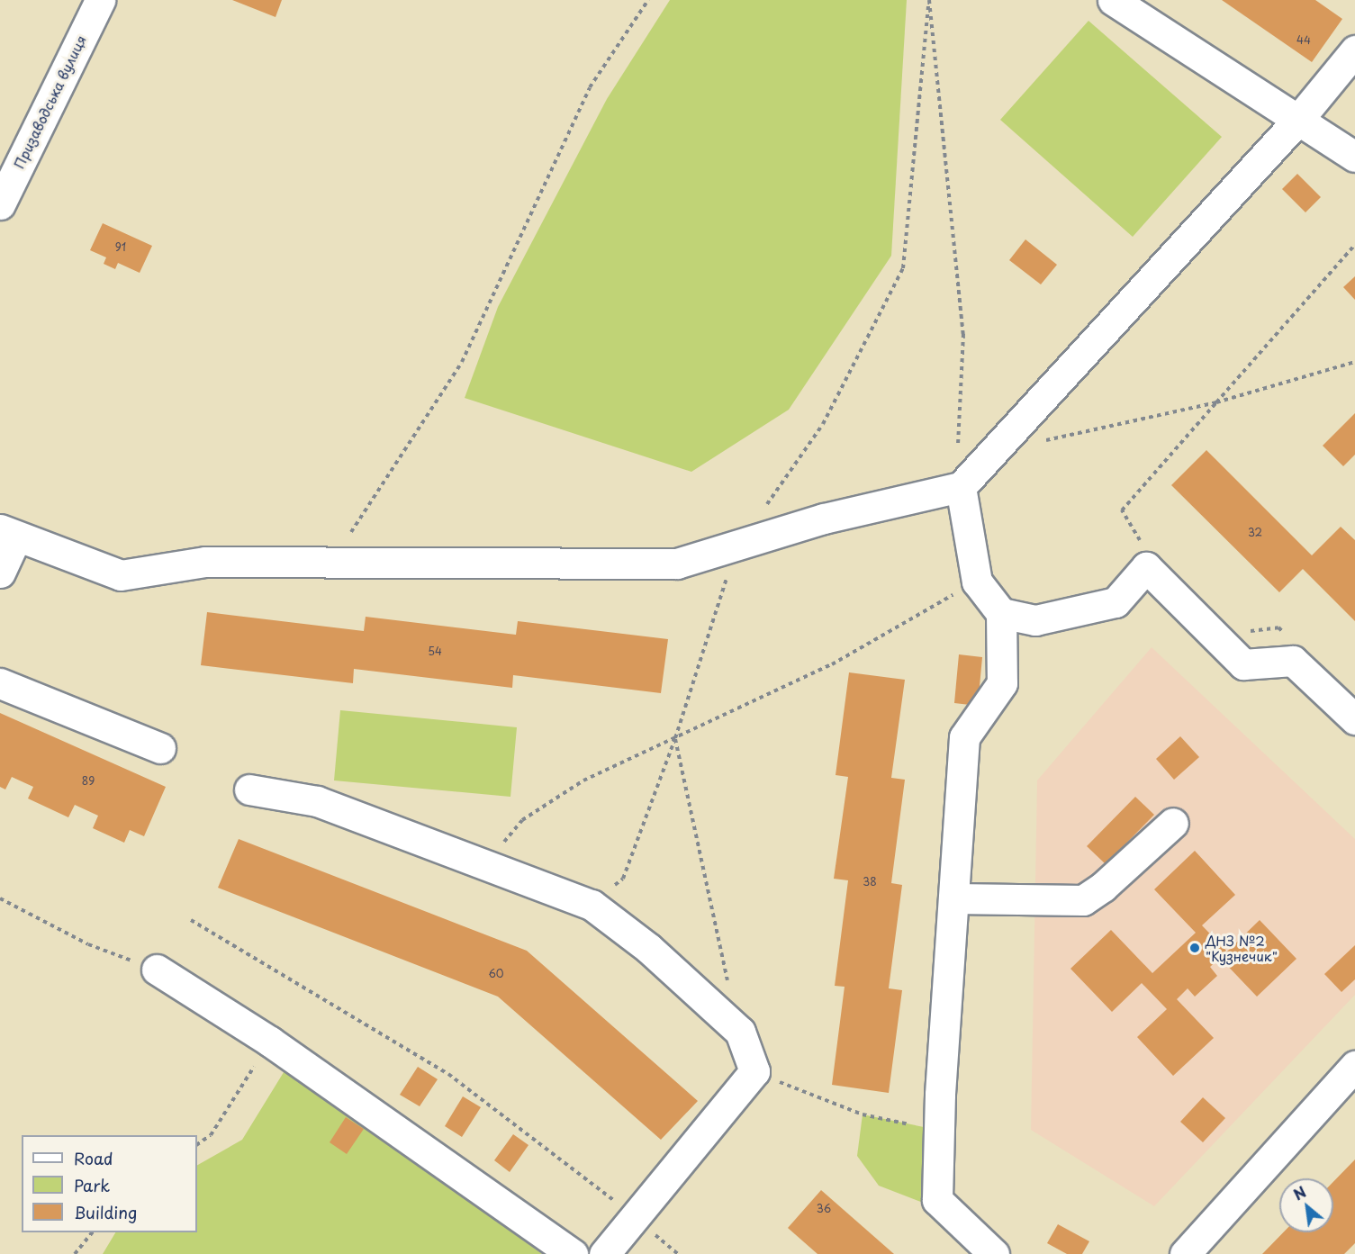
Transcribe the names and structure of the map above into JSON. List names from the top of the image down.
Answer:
{
  "streets": {
    "street": ["Призаводська вулиця"]
  },
  "places": ["ДНЗ №2 \"Кузнечик\""],
  "house_numbers": [
    "44",
    "91",
    "32",
    "54",
    "89",
    "38",
    "60",
    "36"
  ],
  "legend": ["Road", "Park", "Building"],
  "north": "top left"
}
